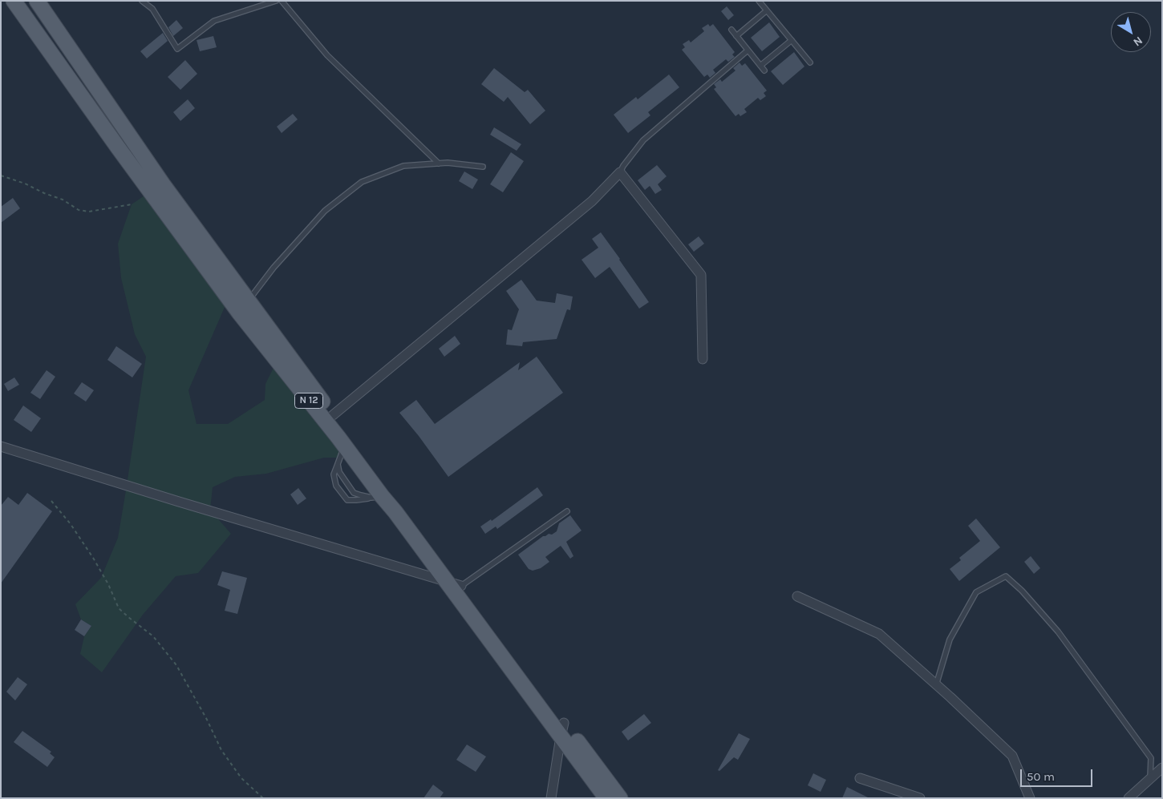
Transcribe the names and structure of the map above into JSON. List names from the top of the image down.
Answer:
{
  "streets": {
    "main road": ["N 12"]
  },
  "scale_bar": "50 m",
  "north": "bottom right"
}
